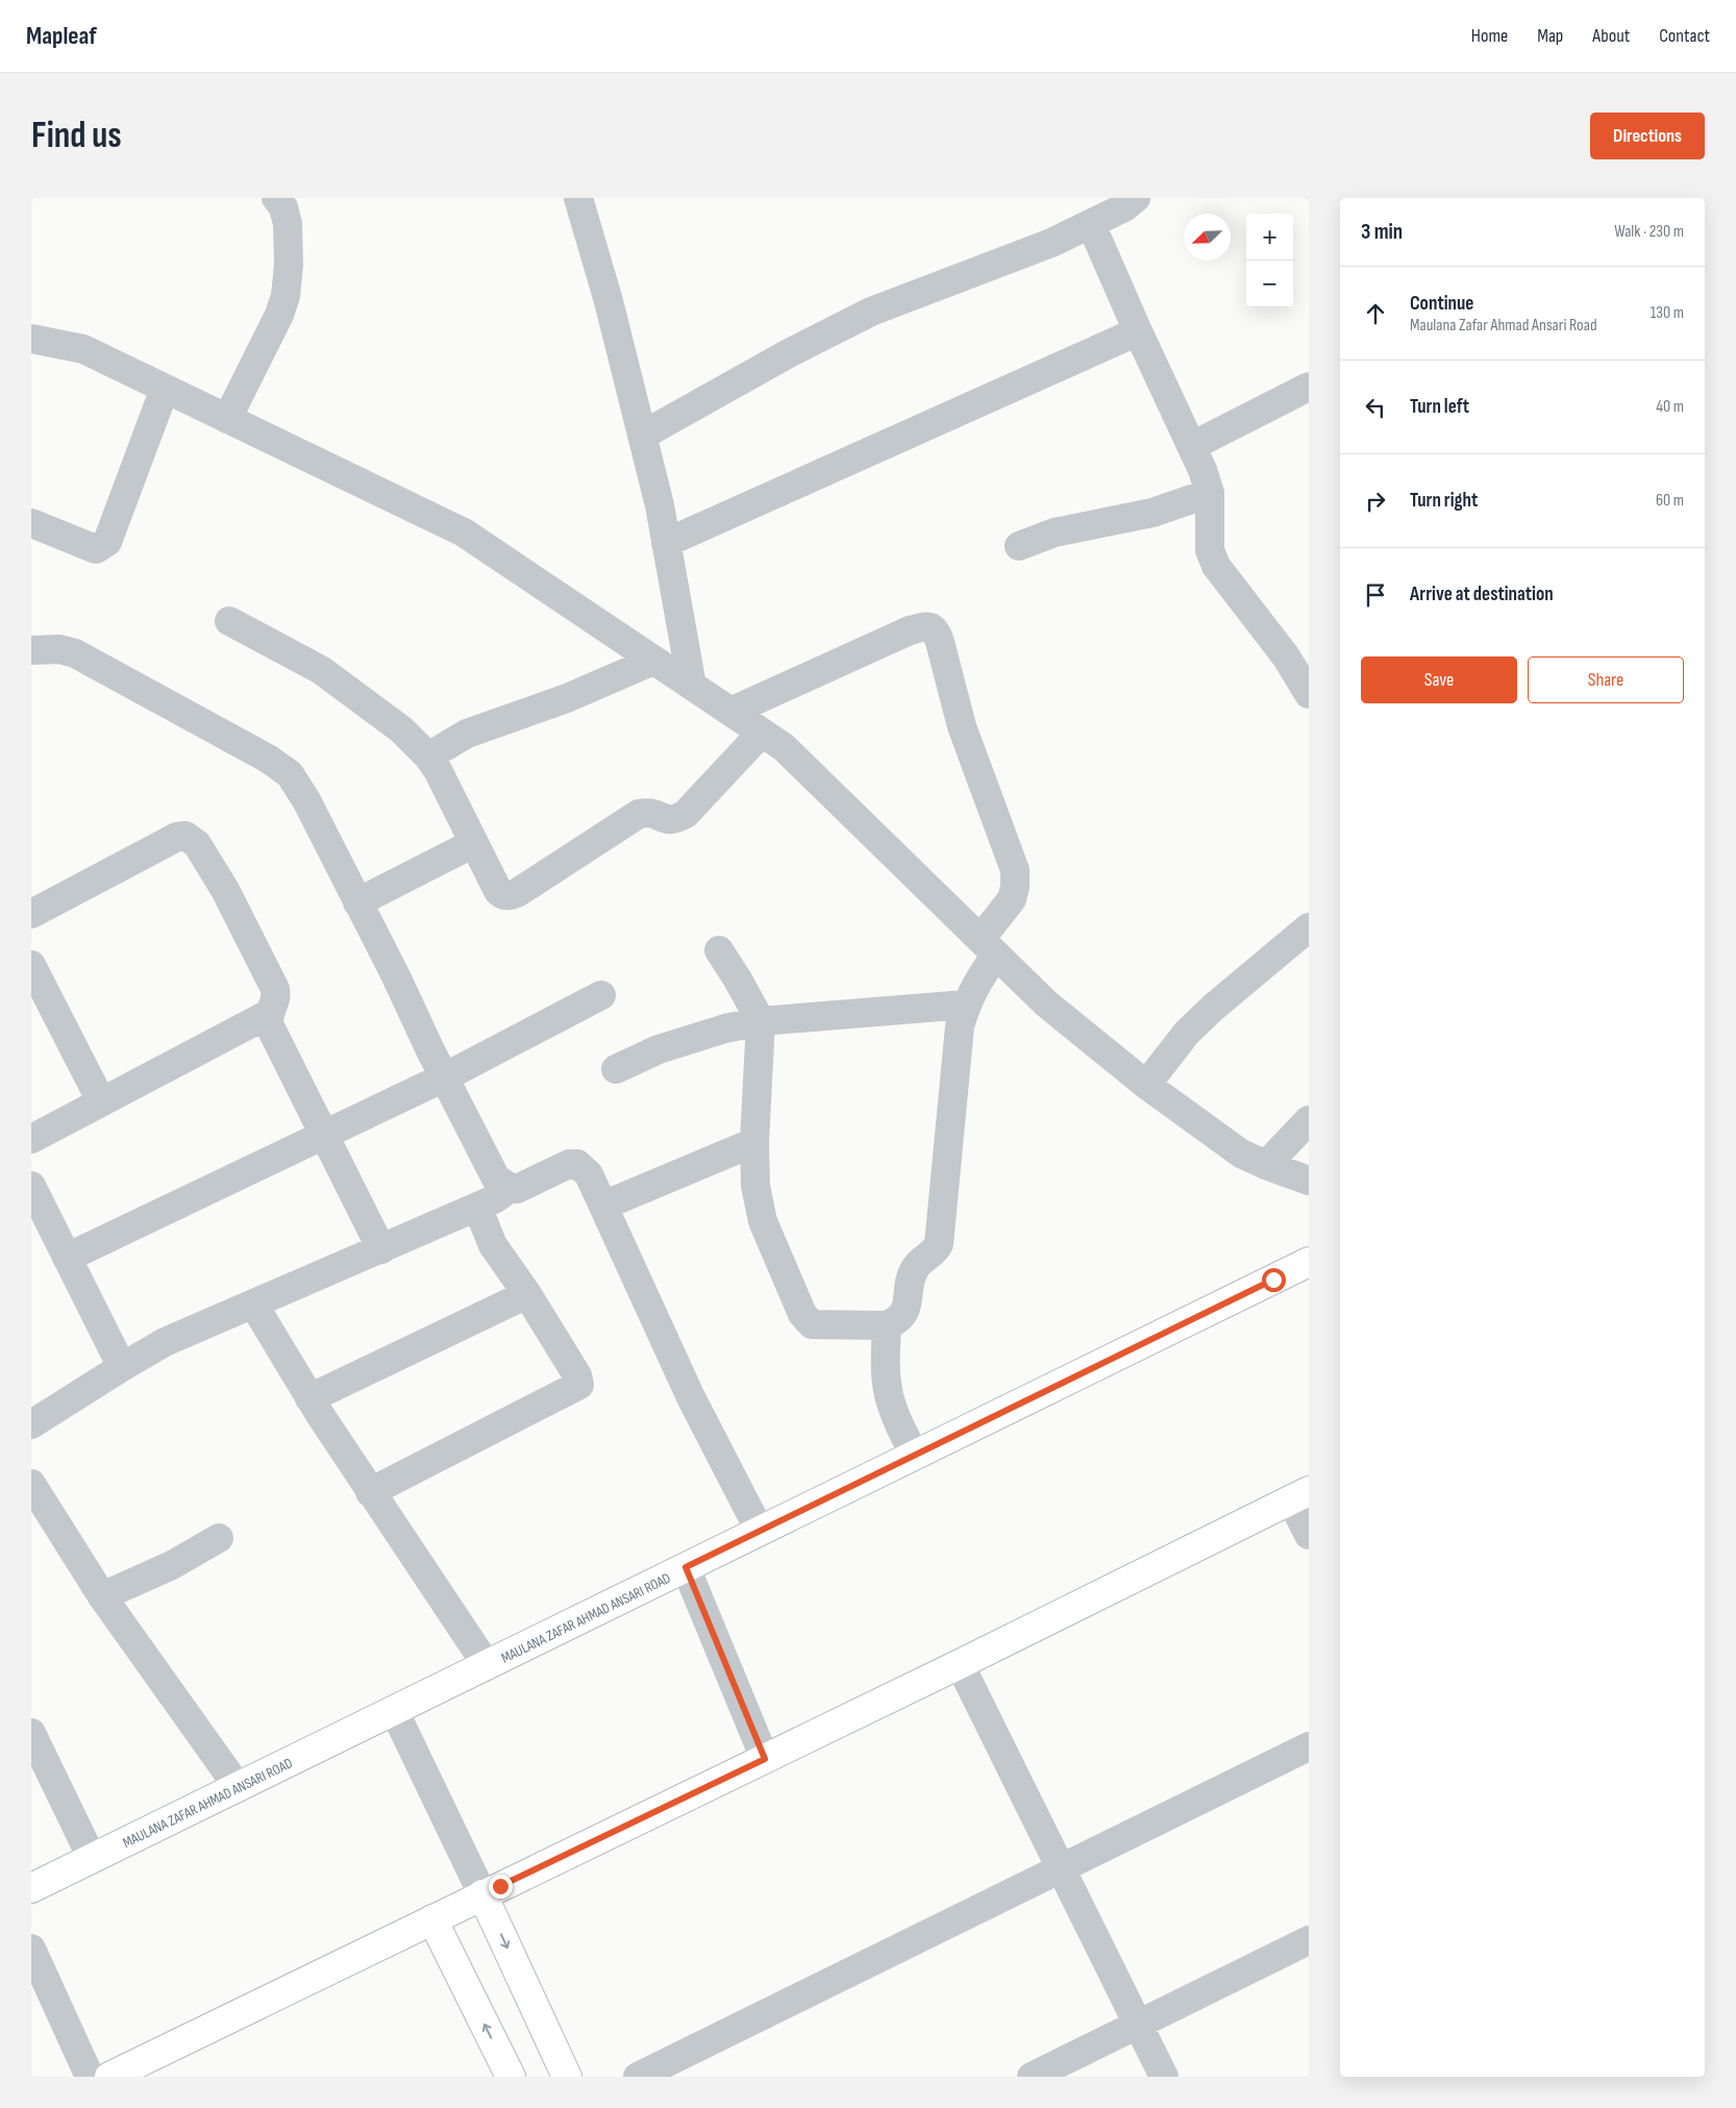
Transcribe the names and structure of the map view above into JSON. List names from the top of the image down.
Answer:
{
  "streets": {
    "street": ["MAULANA ZAFAR AHMAD ANSARI ROAD"]
  },
  "north": "bottom left",
  "page": {
    "header": "Mapleaf",
    "nav": [
      "Home",
      "Map",
      "About",
      "Contact"
    ],
    "buttons": [
      "Directions",
      ["Save", "Share"]
    ],
    "title": "Find us",
    "heading": ["3 min", "Walk · 230 m"],
    "map_buttons": ["+", "−"],
    "list": [
      ["Continue", "Maulana Zafar Ahmad Ansari Road", "130 m"],
      ["Turn left", "40 m"],
      ["Turn right", "60 m"],
      "Arrive at destination"
    ]
  }
}
